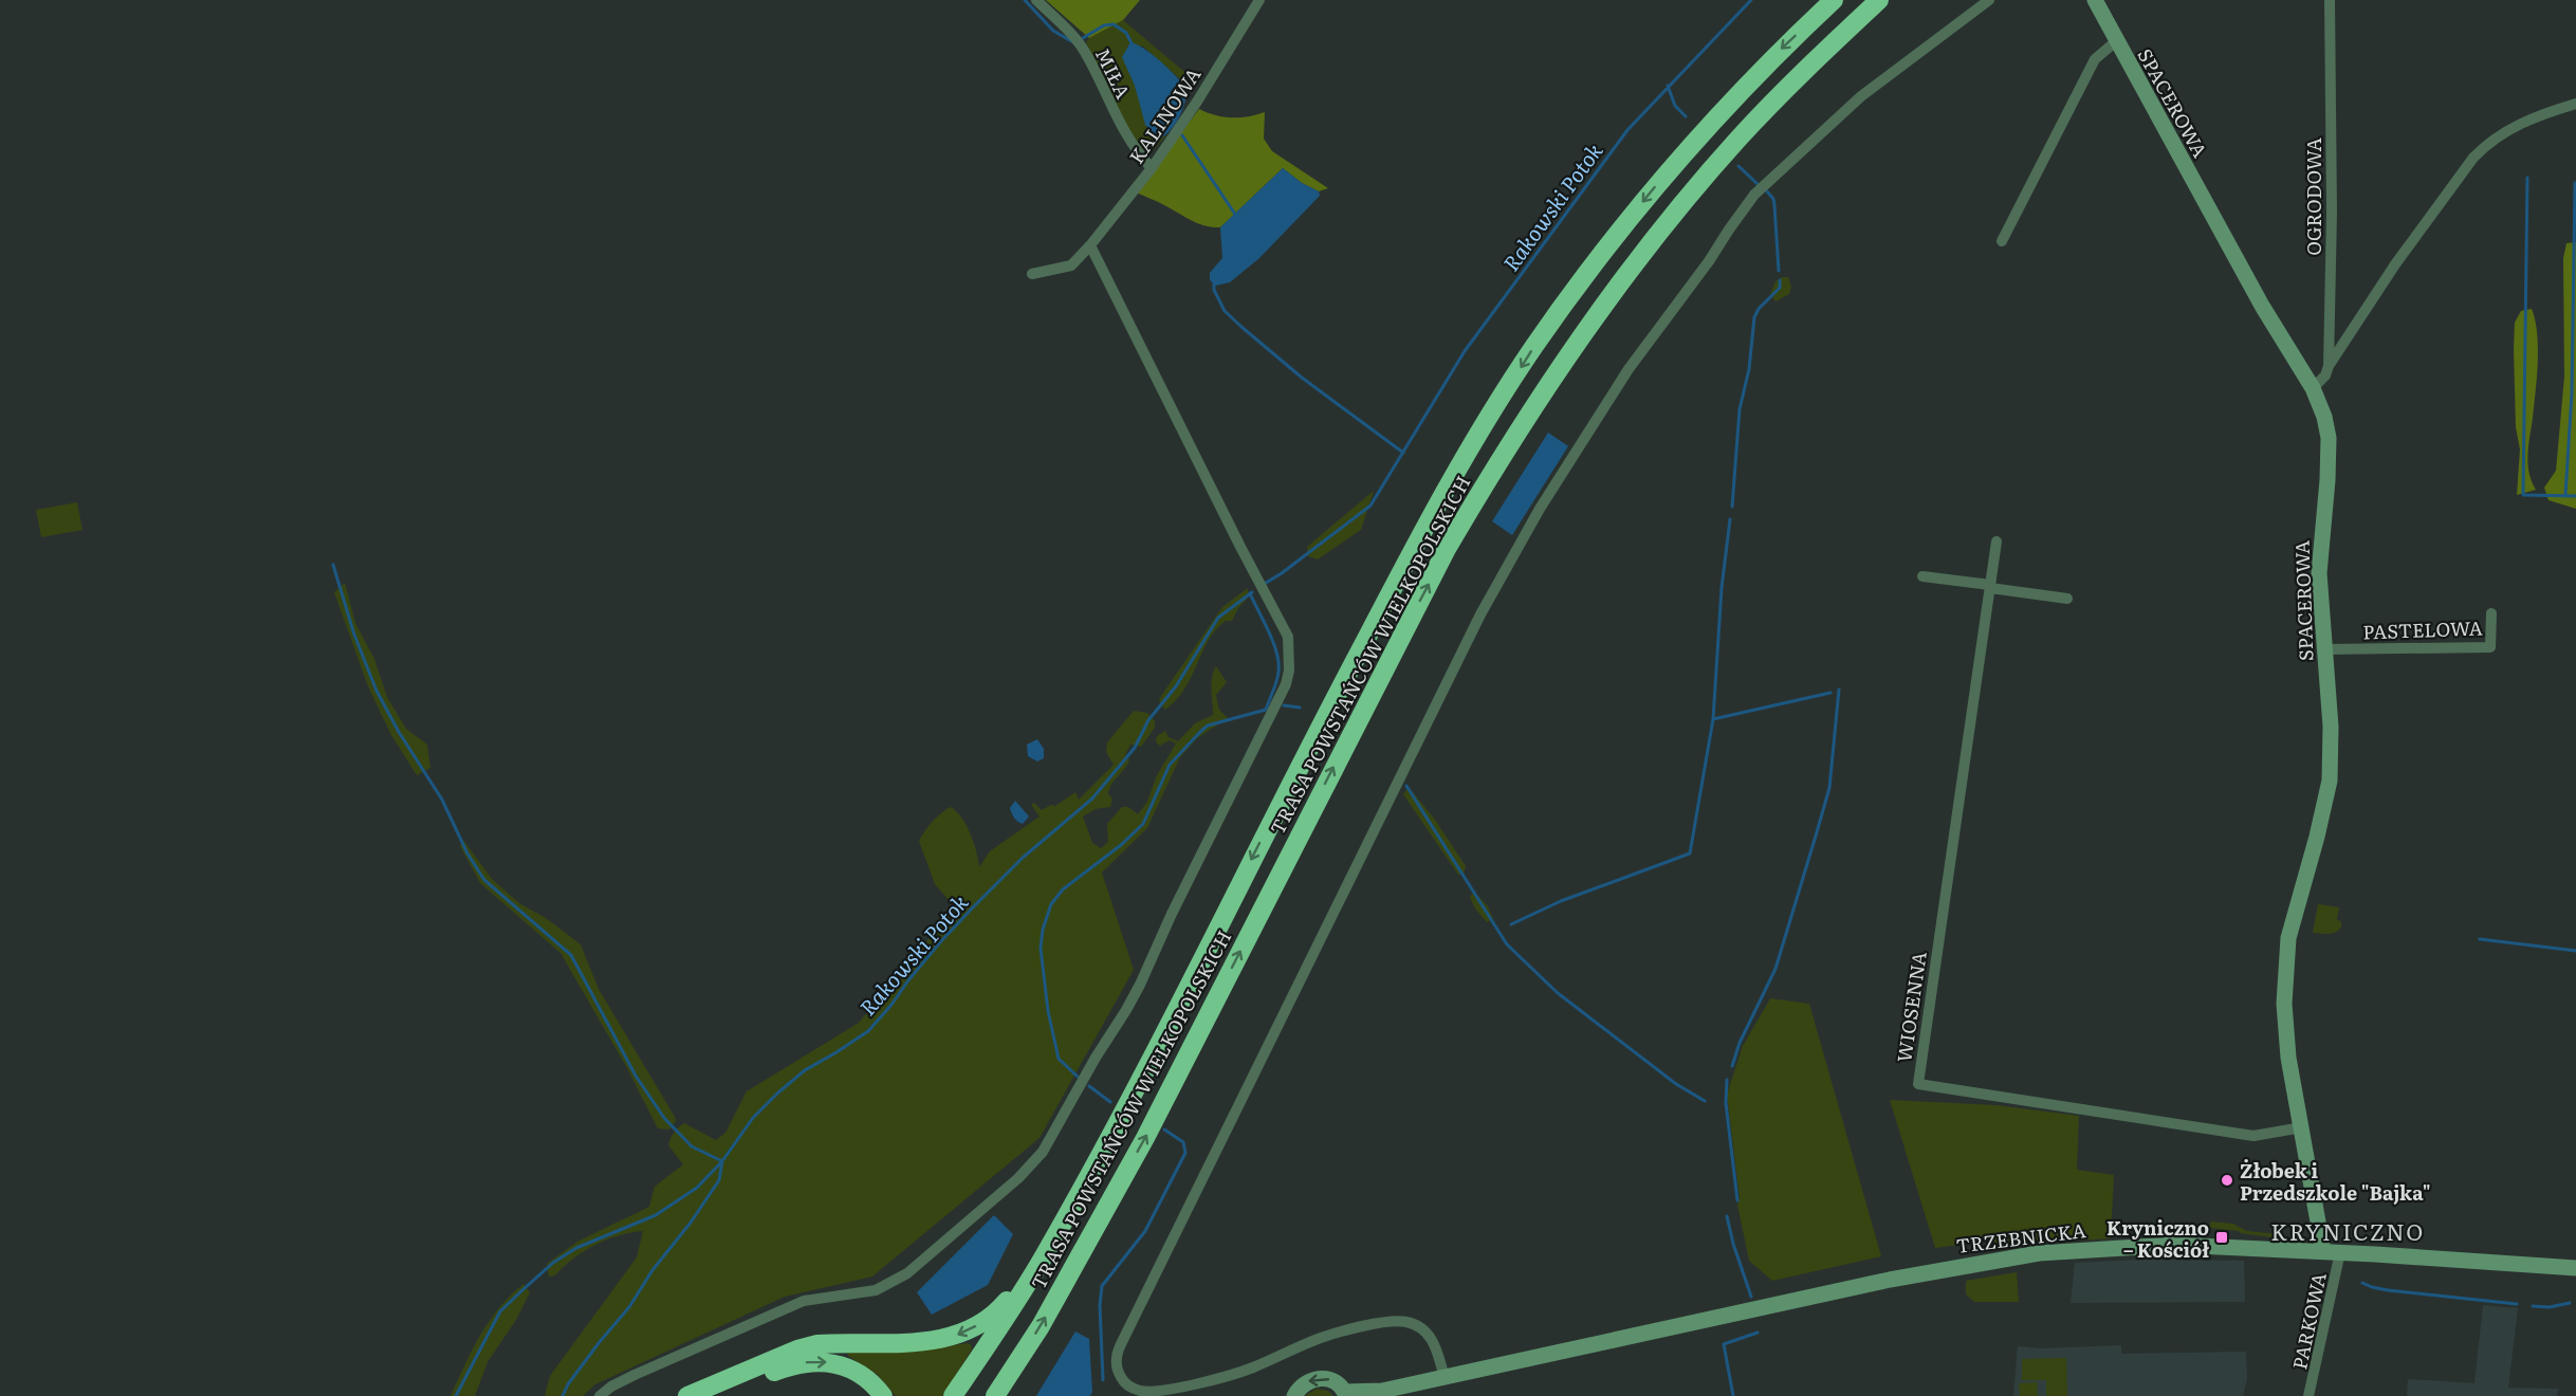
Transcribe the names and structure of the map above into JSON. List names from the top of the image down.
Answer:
{
  "streets": {
    "highway": ["TRASA POWSTAŃCÓW WIELKOPOLSKICH"],
    "street": [
      "MIŁA",
      "SPACEROWA",
      "KALINOWA",
      "OGRODOWA",
      "PASTELOWA",
      "WIOSENNA",
      "TRZEBNICKA",
      "PARKOWA"
    ]
  },
  "crossings": [
    ["MIŁA", "KALINOWA"],
    ["SPACEROWA", "PASTELOWA"],
    ["SPACEROWA", "WIOSENNA"],
    ["SPACEROWA", "TRZEBNICKA"],
    ["TRZEBNICKA", "PARKOWA"]
  ],
  "districts": ["KRYNICZNO"],
  "water": ["Rakowski Potok"],
  "places": {
    "other": ["Żłobek i Przedszkole \"Bajka\""],
    "transit": ["Kryniczno – Kościół"]
  }
}
